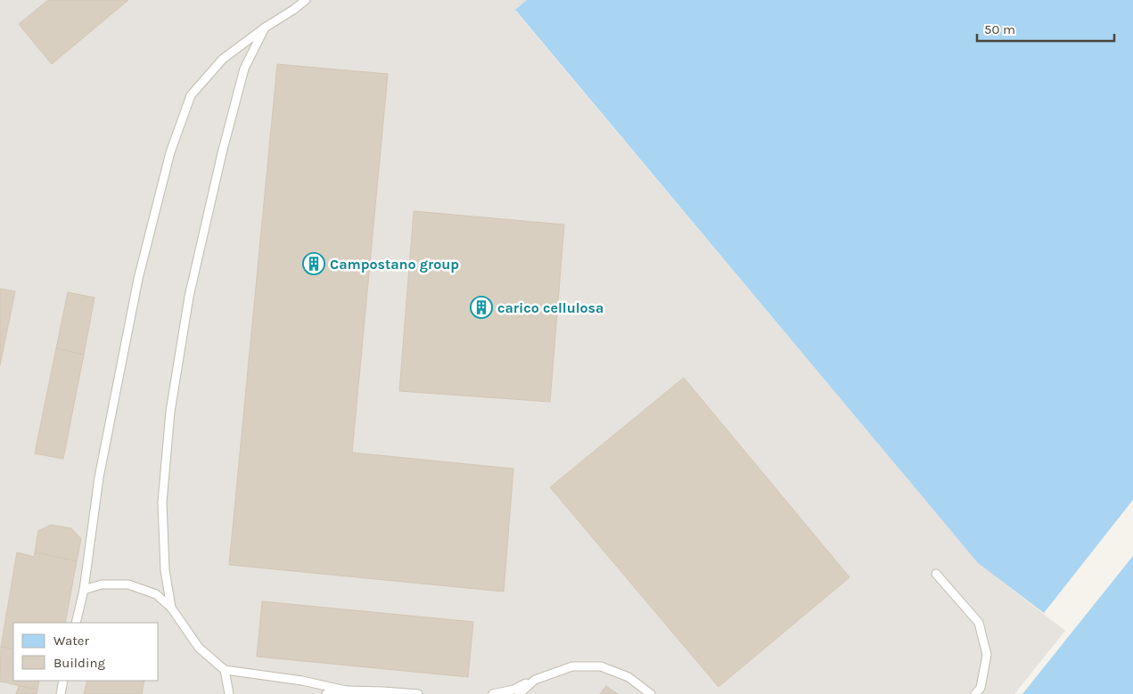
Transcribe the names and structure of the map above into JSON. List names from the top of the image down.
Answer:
{
  "places": {
    "building": ["Campostano group", "carico cellulosa"]
  },
  "legend": ["Water", "Building"],
  "scale_bar": "50 m"
}
